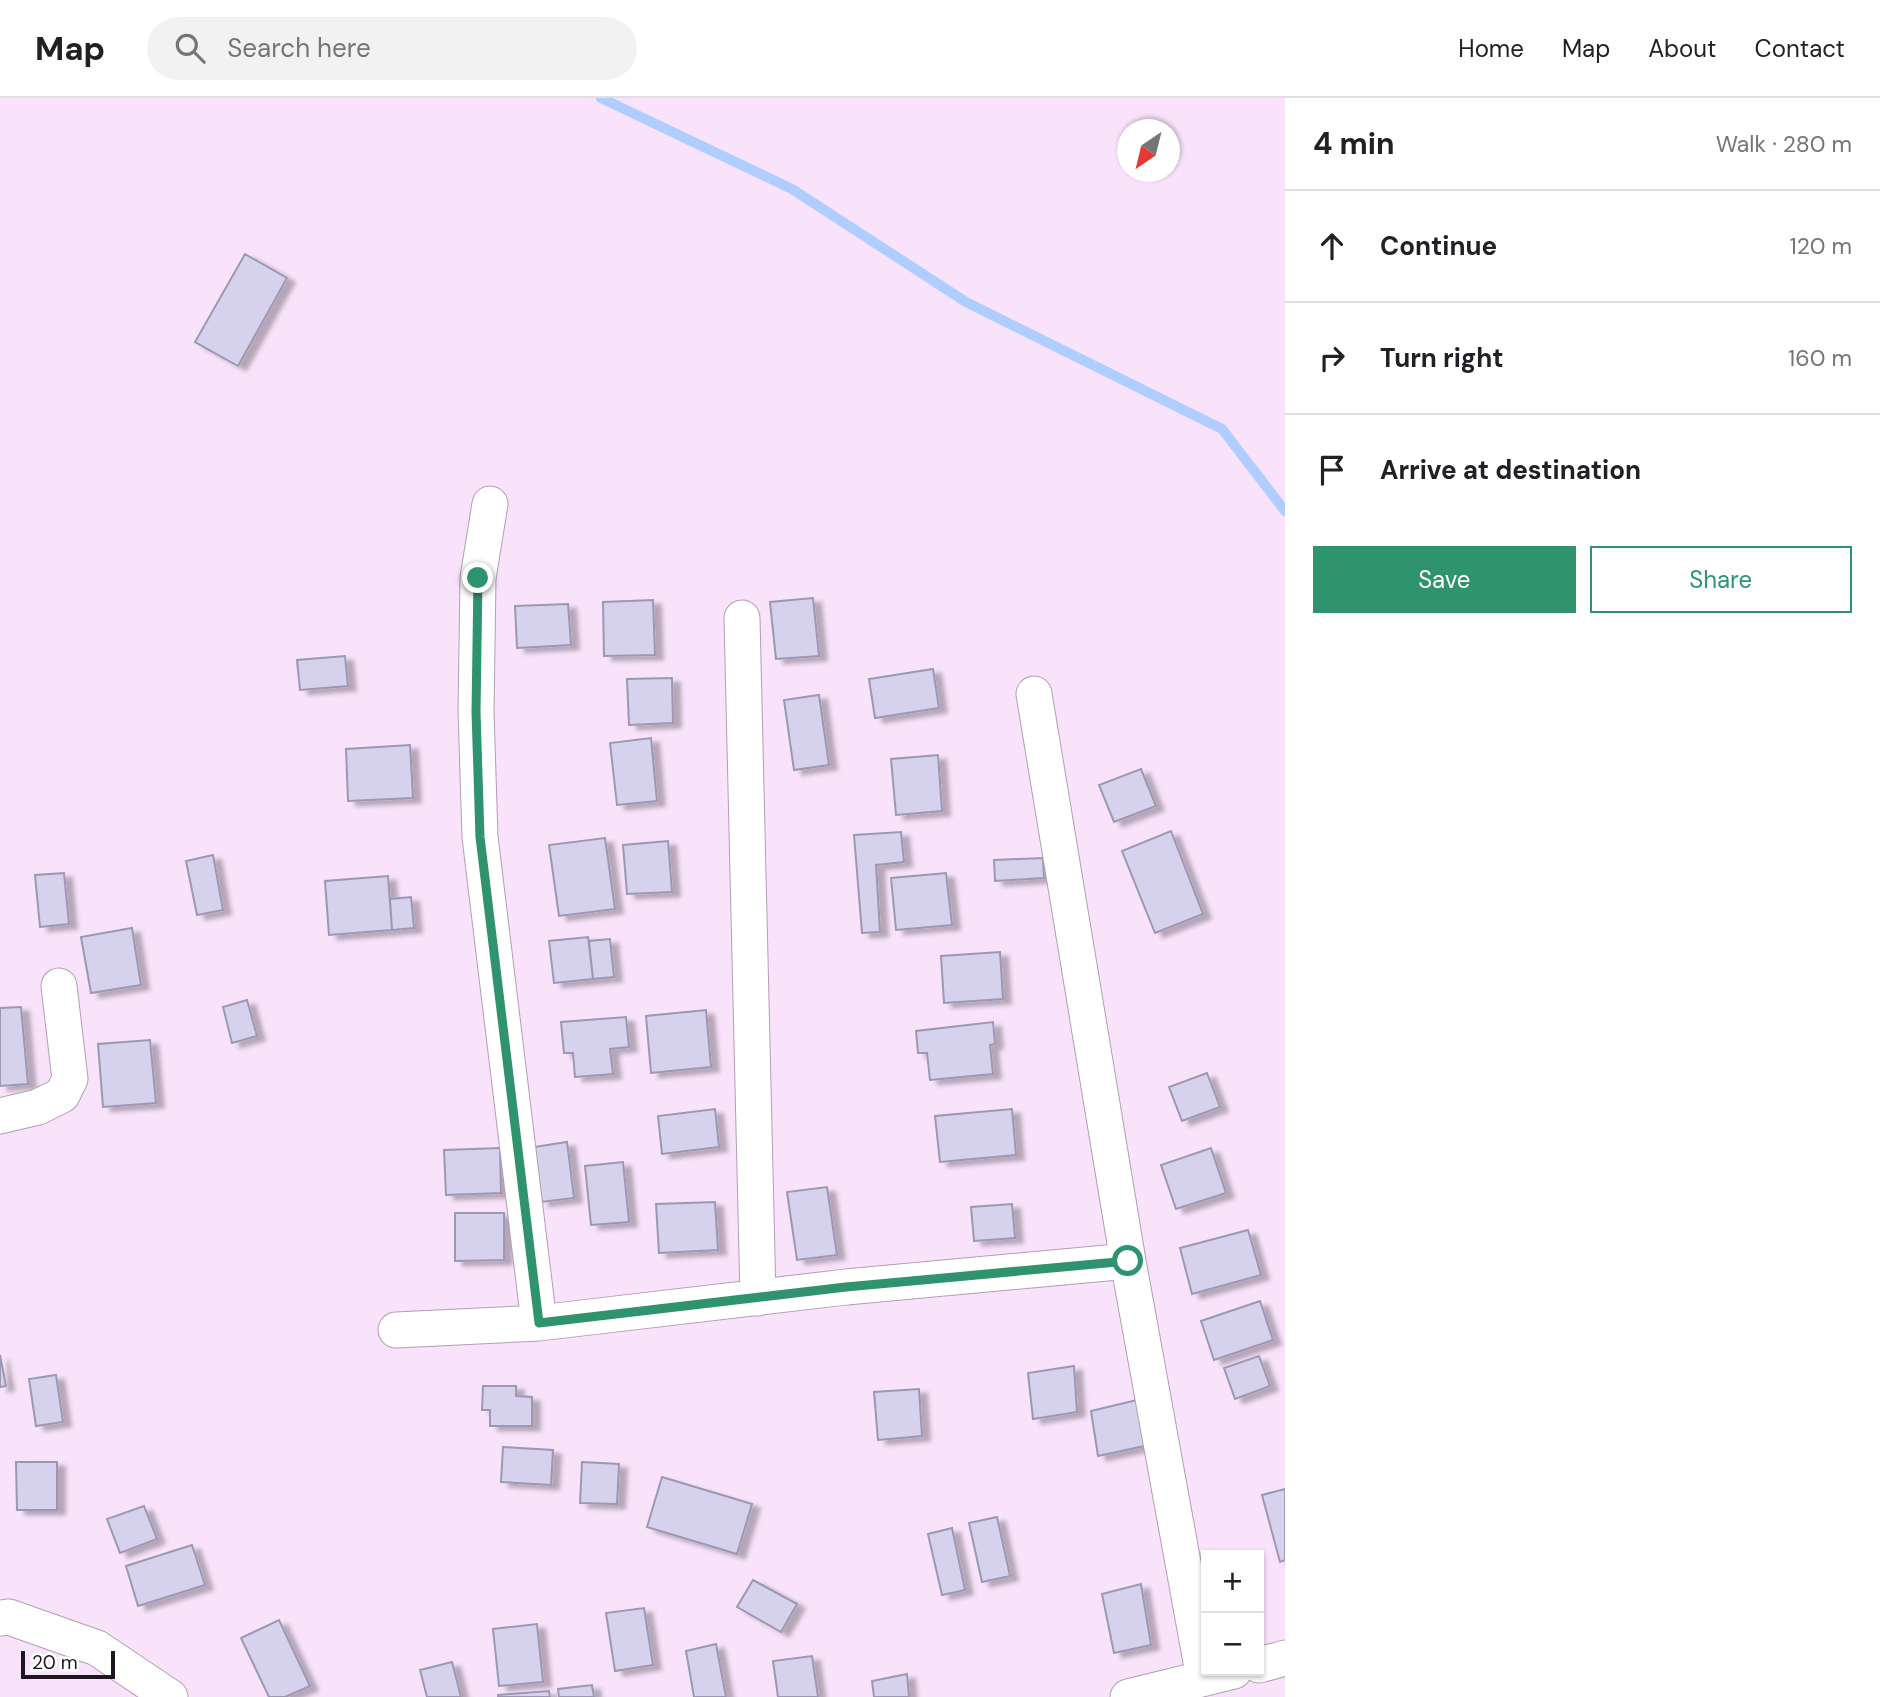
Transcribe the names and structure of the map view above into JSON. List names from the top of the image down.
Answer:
{
  "scale_bar": "20 m",
  "north": "bottom left",
  "page": {
    "header": "Map",
    "search": "Search here",
    "nav": [
      "Home",
      "Map",
      "About",
      "Contact"
    ],
    "heading": ["4 min", "Walk · 280 m"],
    "list": [
      ["Continue", "120 m"],
      ["Turn right", "160 m"],
      "Arrive at destination"
    ],
    "buttons": ["Save", "Share"],
    "map_buttons": ["+", "−"],
    "scale": "20 m"
  }
}
